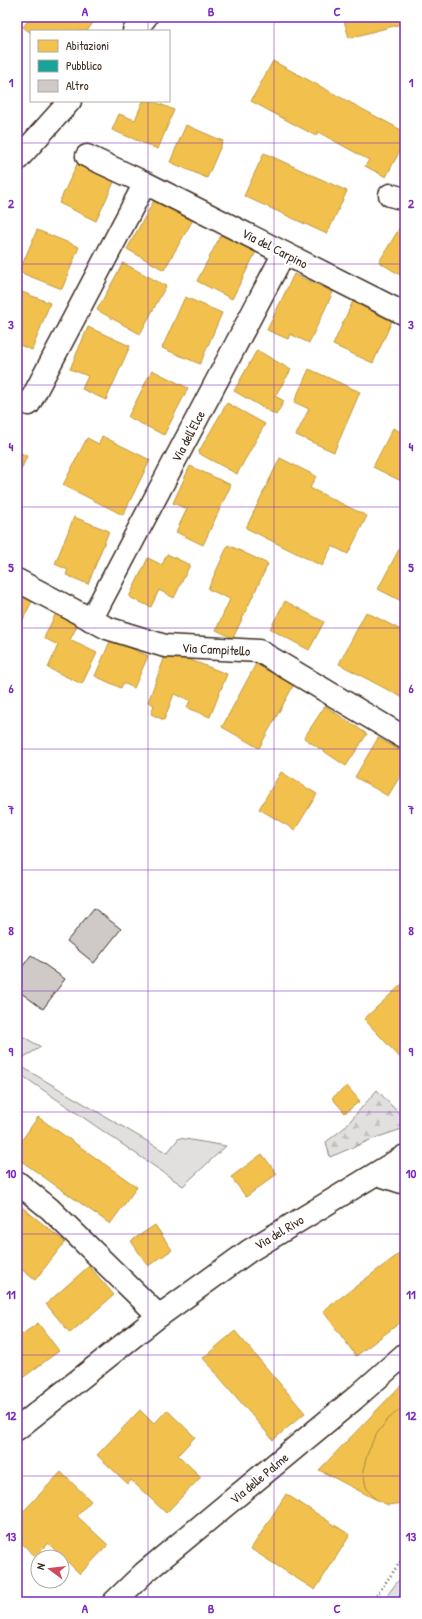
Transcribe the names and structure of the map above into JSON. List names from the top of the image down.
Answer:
{
  "streets": {
    "street": [
      "Via del Carpino",
      "Via dell'Elce",
      "Via Campitello",
      "Via del Rivo",
      "Via delle Palme"
    ]
  },
  "crossings": [
    ["Via del Carpino", "Via dell'Elce"],
    ["Via dell'Elce", "Via Campitello"]
  ],
  "legend": ["Abitazioni", "Pubblico", "Altro"],
  "north": "left",
  "grid": {
    "columns": ["A", "B", "C"],
    "rows": [
      "1",
      "2",
      "3",
      "4",
      "5",
      "6",
      "7",
      "8",
      "9",
      "10",
      "11",
      "12",
      "13"
    ]
  }
}
